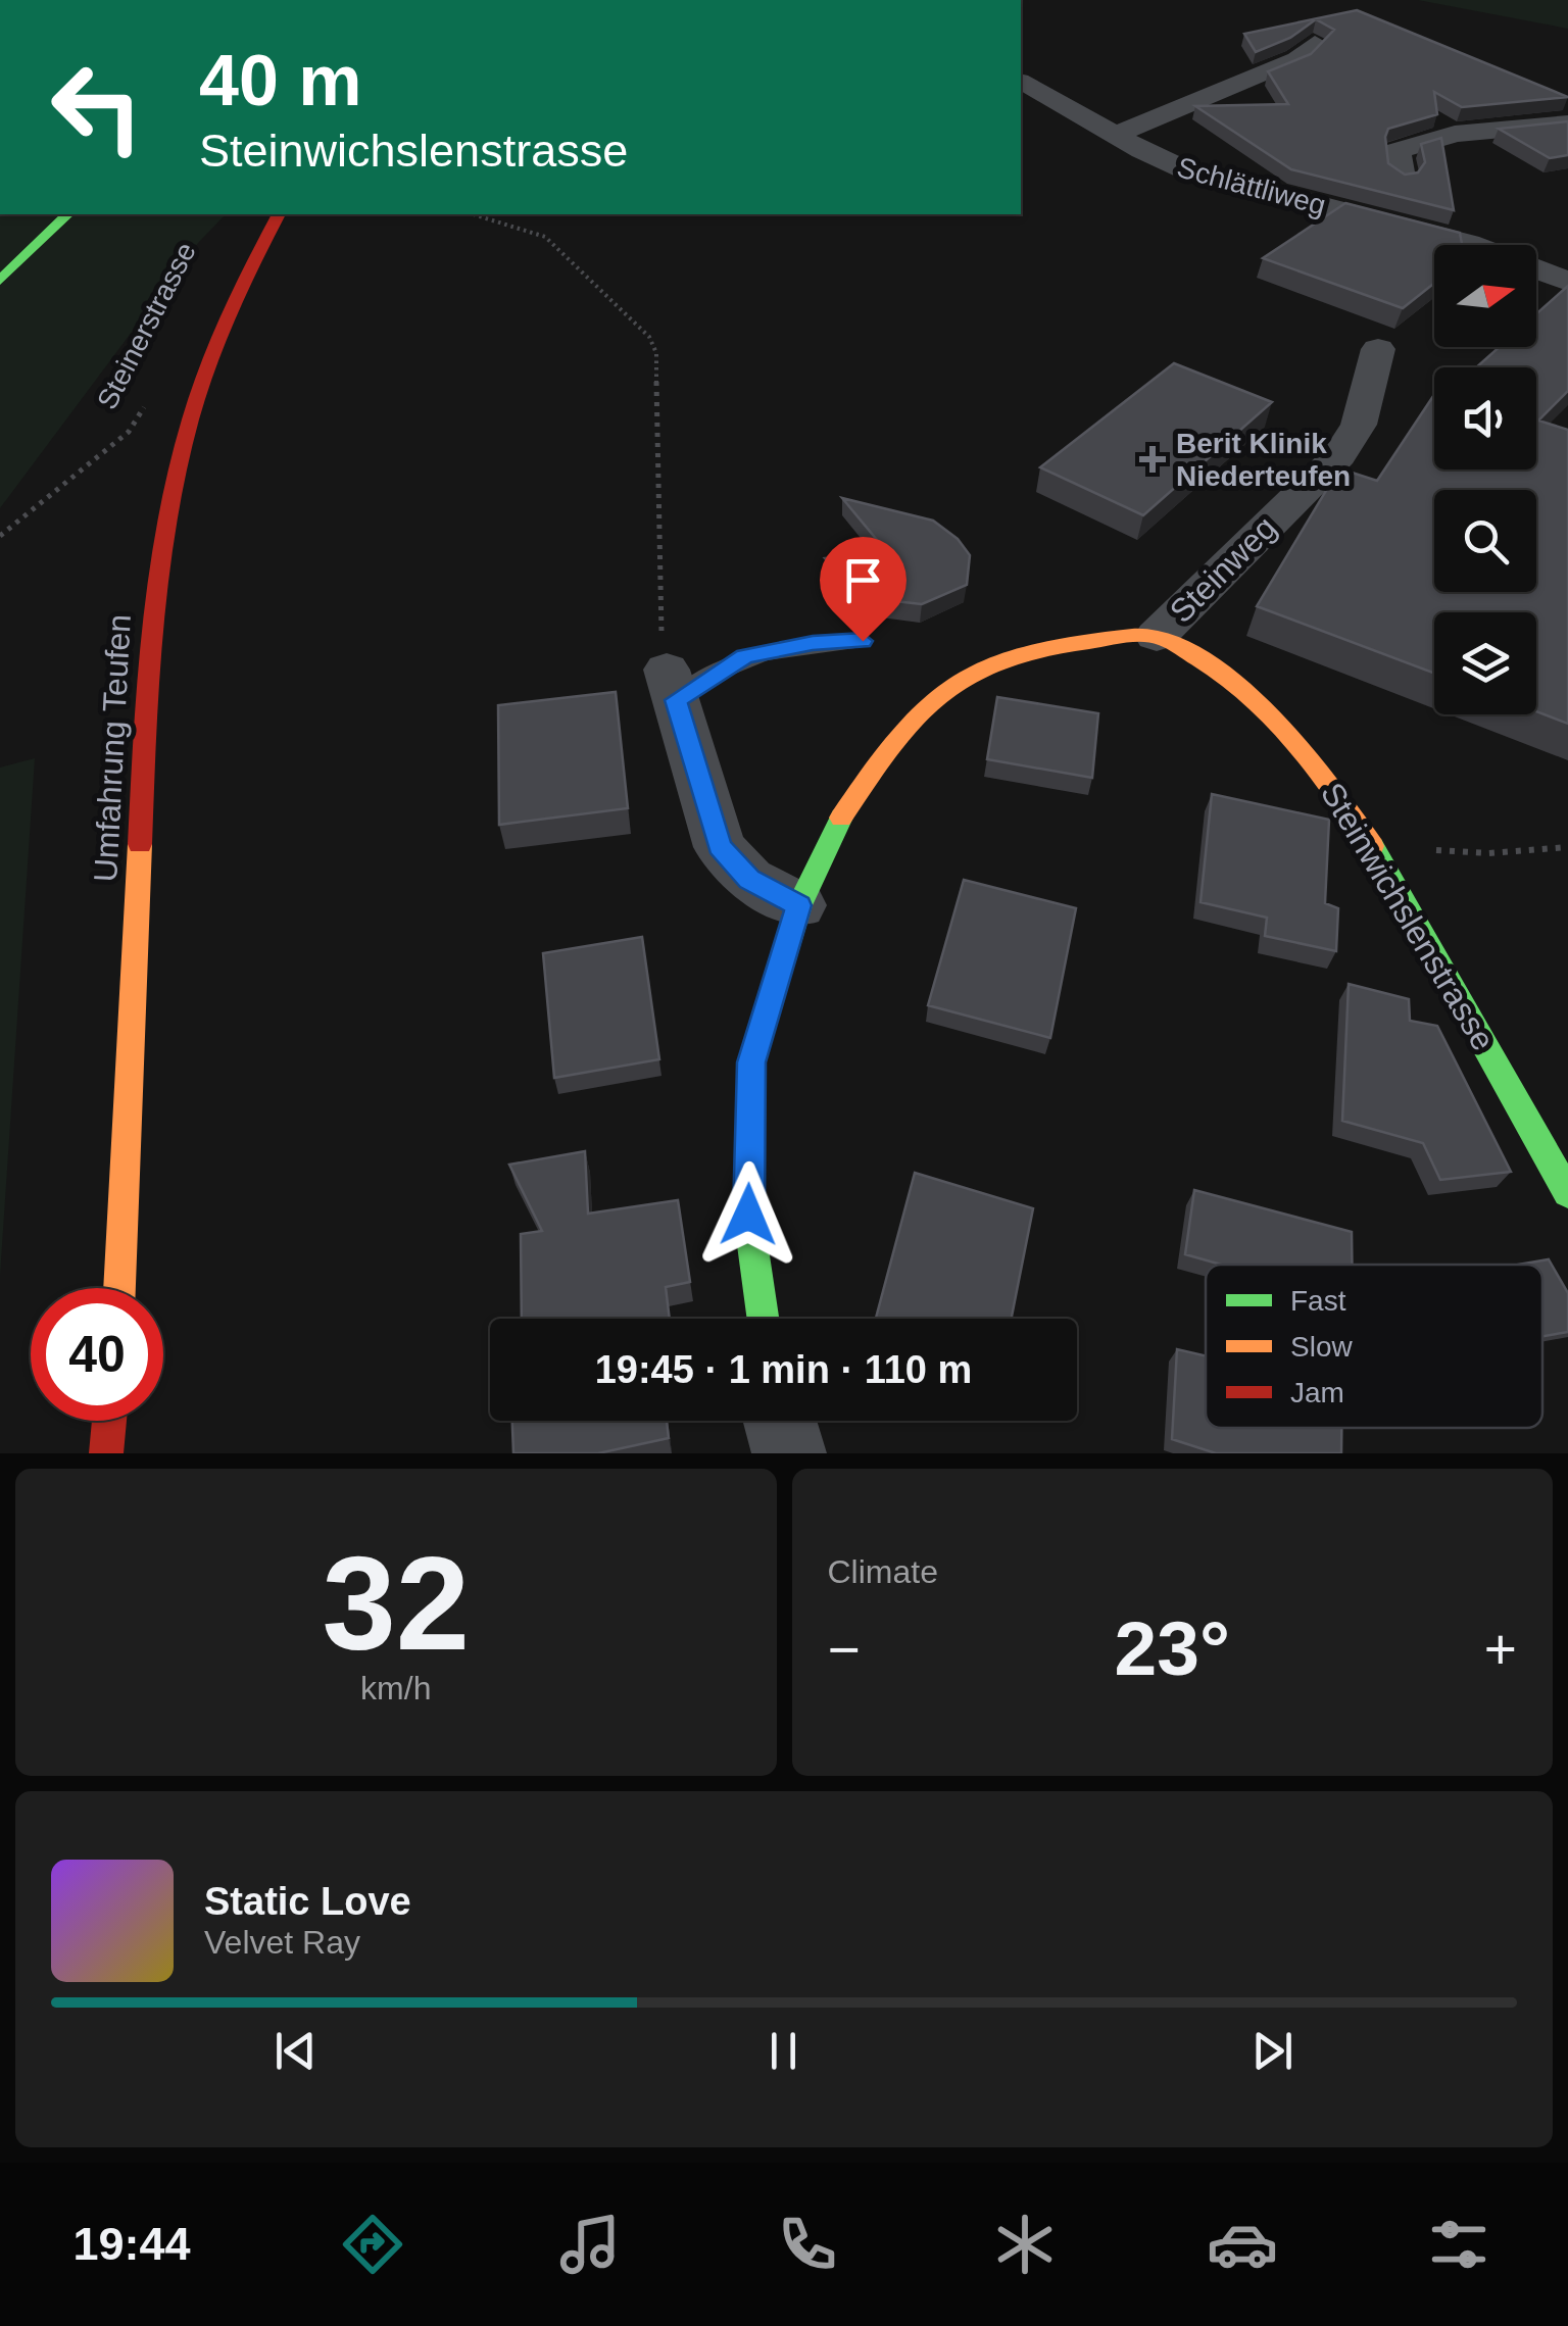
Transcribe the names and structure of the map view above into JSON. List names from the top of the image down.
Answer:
{
  "streets": {
    "main road": ["Umfahrung Teufen", "Steinwichslenstrasse"],
    "street": ["Schlättliweg", "Steinweg"],
    "path": ["Steinerstrasse"]
  },
  "crossings": [
    ["Steinweg", "Steinwichslenstrasse"]
  ],
  "places": {
    "health": ["Berit Klinik Niederteufen"]
  },
  "legend": ["Fast", "Slow", "Jam"],
  "north": "right",
  "page": {
    "turn": ["40 m", "Steinwichslenstrasse"],
    "limit": "40",
    "trip": "19:45 · 1 min · 110 m",
    "tile": [
      ["32", "km/h"],
      "Climate"
    ],
    "heat": ["−", "23°", "+"],
    "song": ["Static Love", "Velvet Ray"],
    "tabs": "19:44"
  }
}
